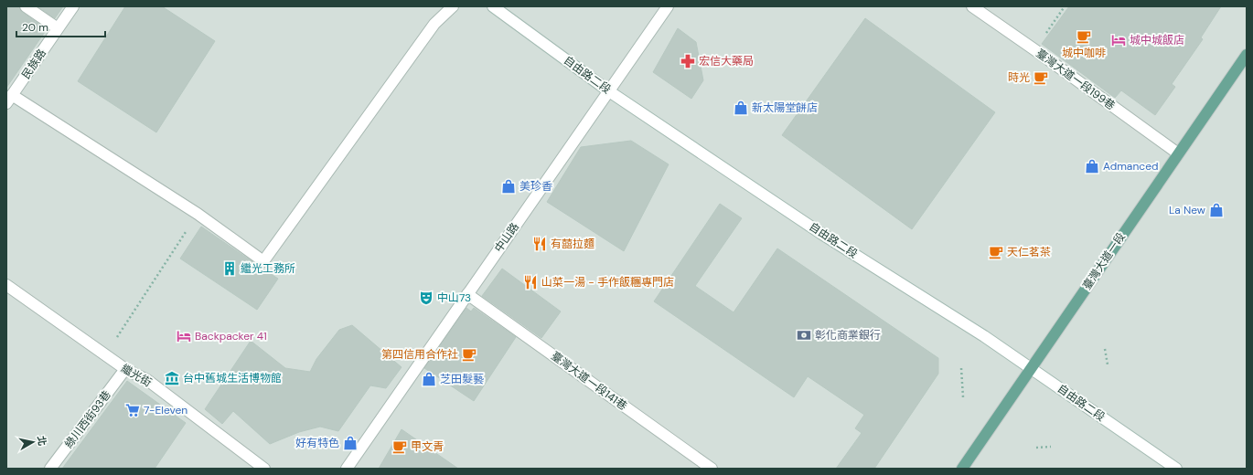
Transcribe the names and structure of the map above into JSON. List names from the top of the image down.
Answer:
{
  "streets": {
    "main road": [
      "民族路",
      "自由路二段",
      "臺灣大道一段199巷",
      "中山路",
      "臺灣大道一段",
      "繼光街",
      "臺灣大道一段141巷",
      "綠川西街93巷"
    ]
  },
  "crossings": [
    ["自由路二段", "中山路"],
    ["自由路二段", "臺灣大道一段"],
    ["臺灣大道一段199巷", "臺灣大道一段"],
    ["中山路", "臺灣大道一段141巷"],
    ["繼光街", "綠川西街93巷"]
  ],
  "places": {
    "cafe": [
      "城中咖啡",
      "時光",
      "天仁茗茶",
      "第四信用合作社",
      "甲文青"
    ],
    "hotel": ["城中城飯店", "Backpacker 41"],
    "pharmacy": ["宏信大藥局"],
    "shop": [
      "新太陽堂餅店",
      "Admanced",
      "美珍香",
      "La New",
      "芝田髮藝",
      "好有特色"
    ],
    "restaurant": ["有囍拉麵", "山菜一湯 - 手作飯糰專門店"],
    "building": ["繼光工務所"],
    "theatre": ["中山73"],
    "bank": ["彰化商業銀行"],
    "museum": ["台中舊城生活博物館"],
    "supermarket": ["7-Eleven"]
  },
  "scale_bar": "20 m",
  "north": "right"
}
